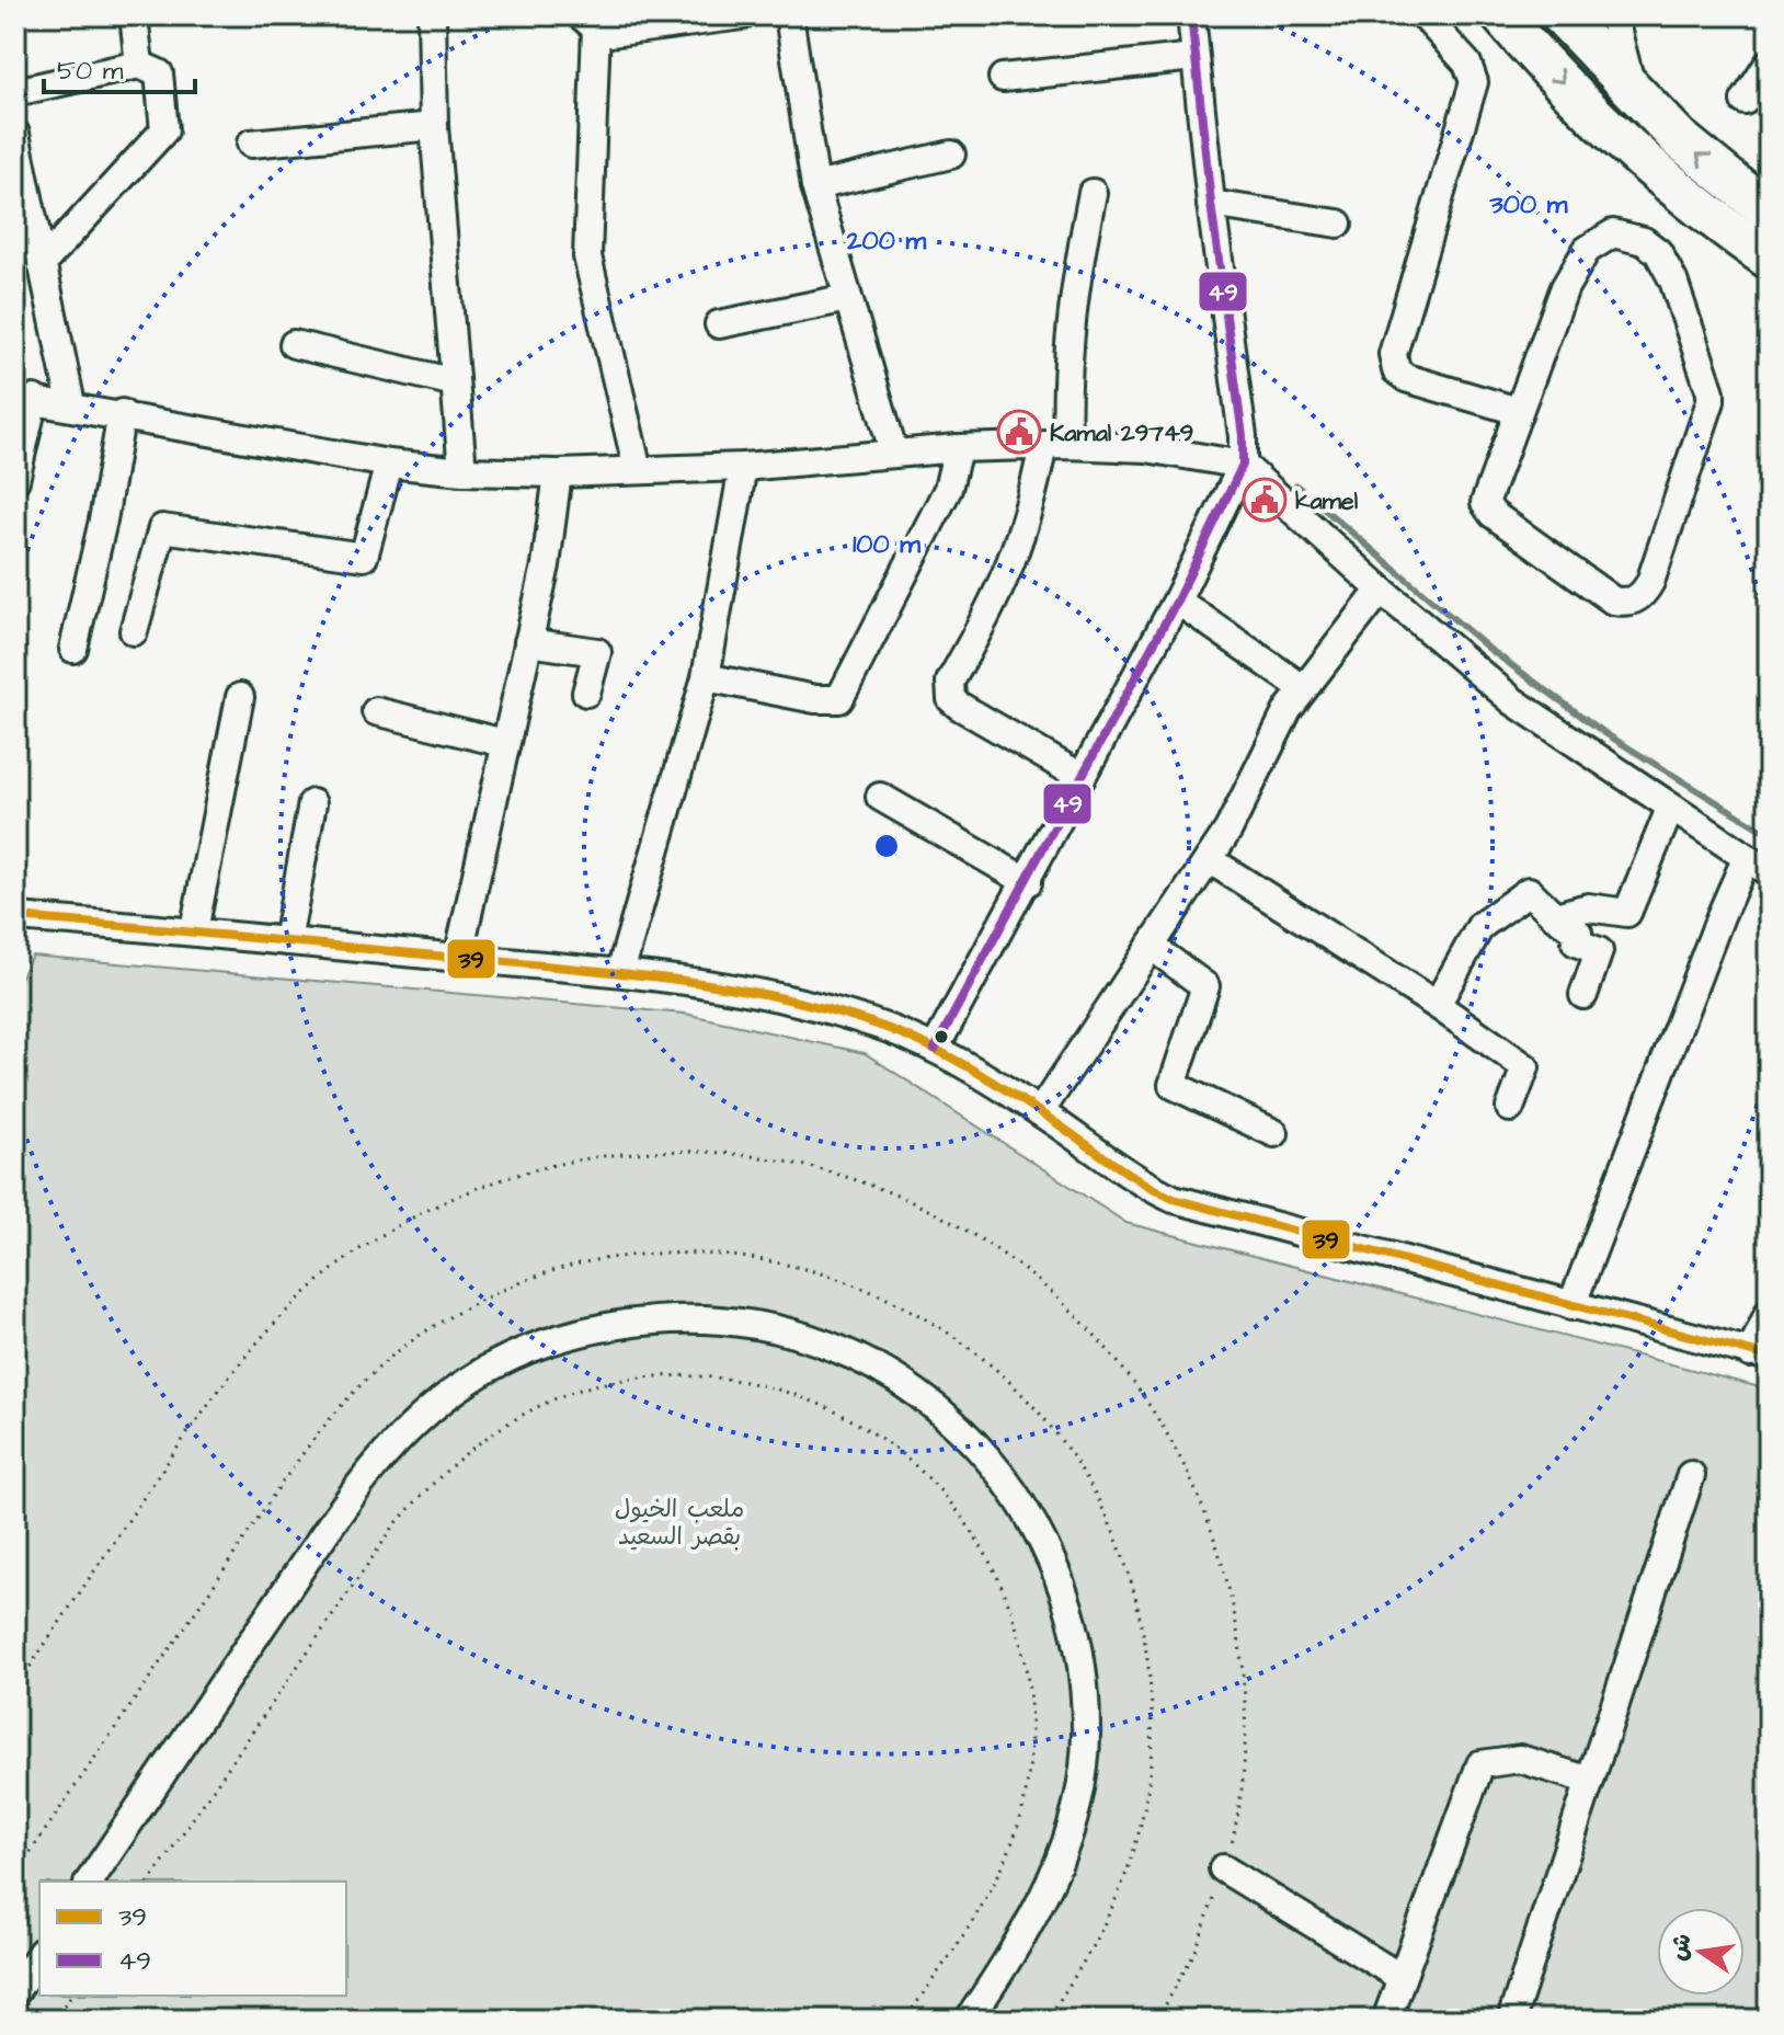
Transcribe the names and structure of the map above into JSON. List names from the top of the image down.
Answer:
{
  "parks": ["ملعب الخيول بقصر السعيد"],
  "places": {
    "public building": ["Kamal 29749", "kamel"]
  },
  "lines": ["transit line 49", "transit line 39"],
  "legend": ["39", "49"],
  "scale_bar": "50 m",
  "north": "left",
  "rings": ["300 m", "200 m", "100 m"]
}
